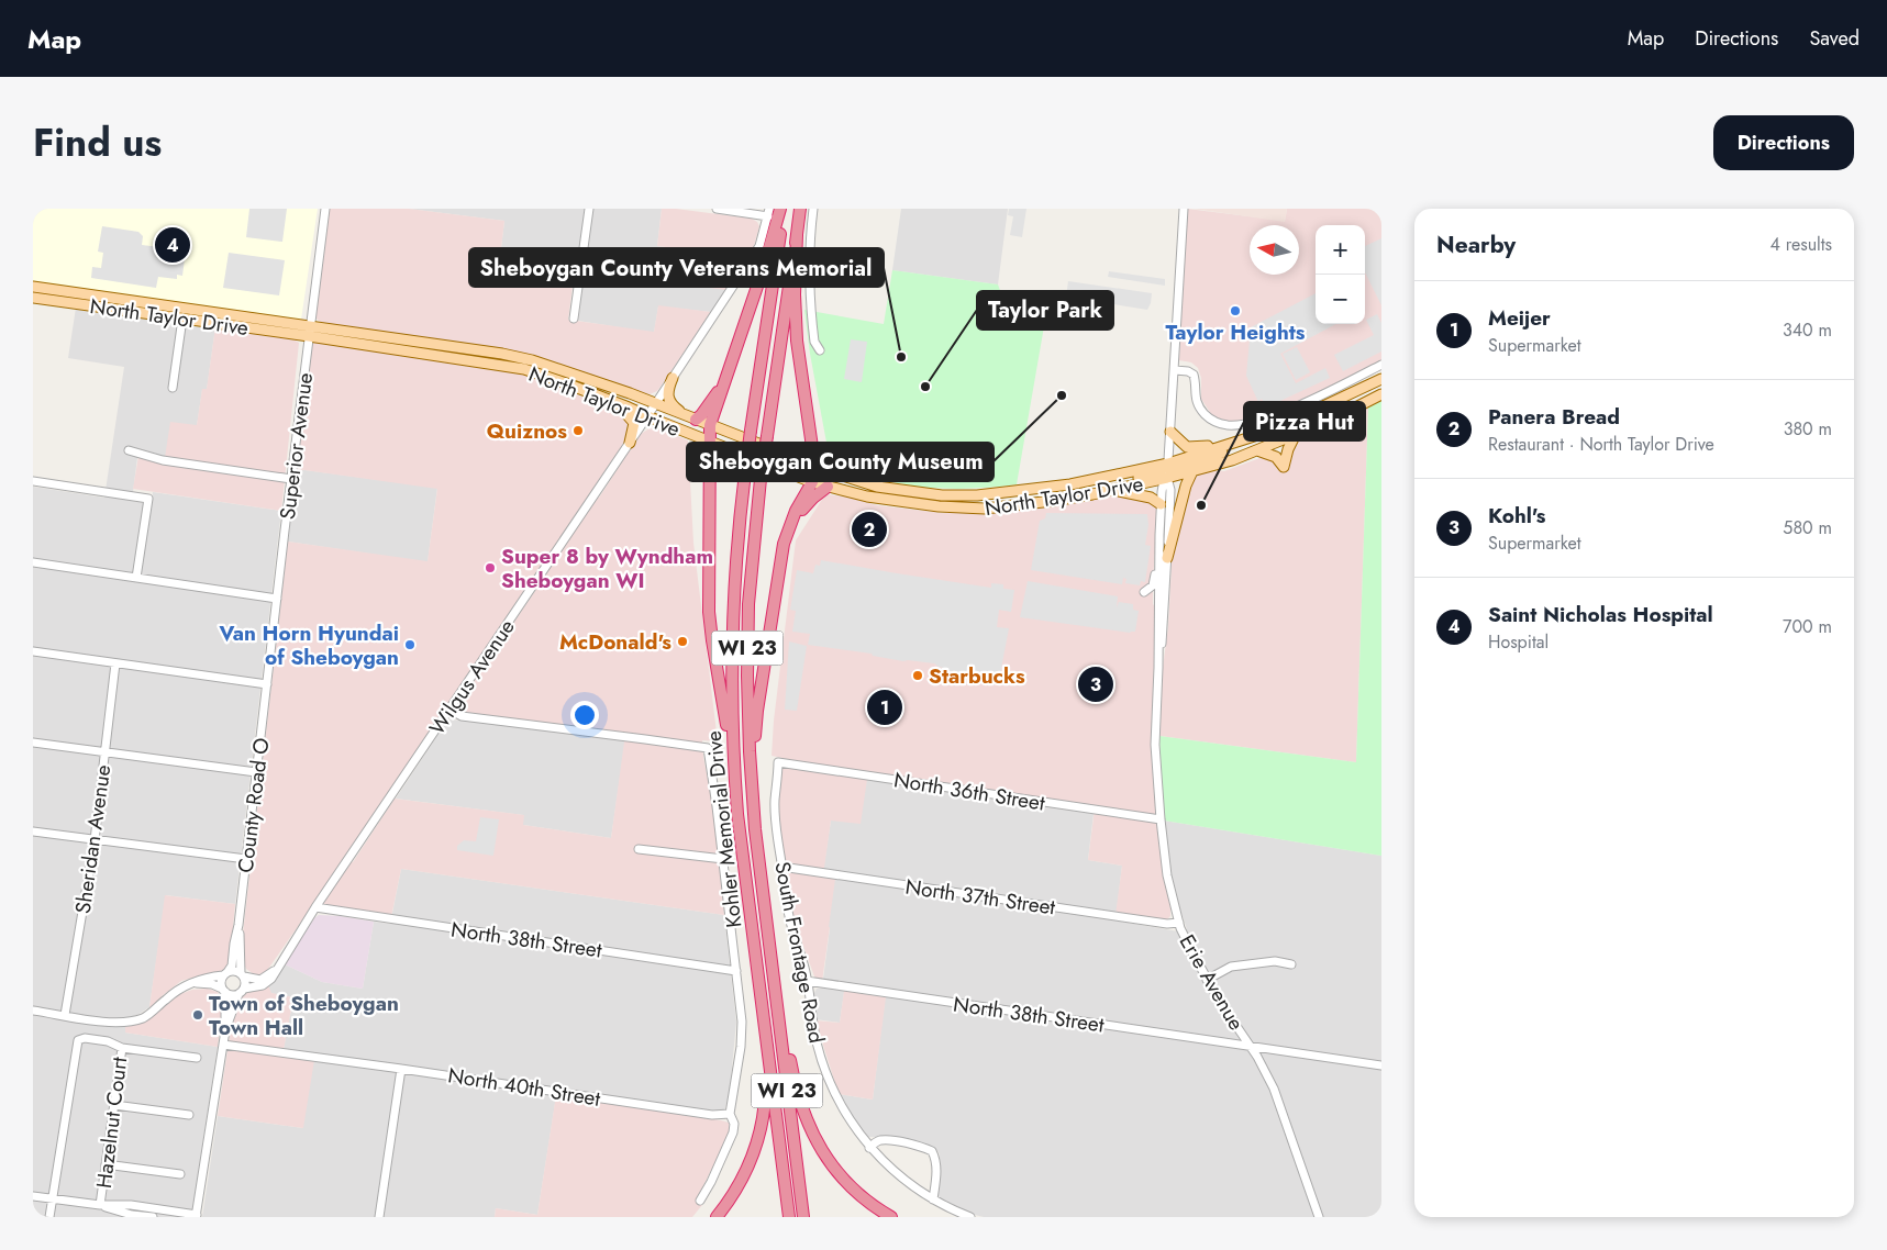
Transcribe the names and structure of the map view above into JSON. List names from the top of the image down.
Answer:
{
  "streets": {
    "highway": ["WI 23", "Kohler Memorial Drive"],
    "main road": ["North Taylor Drive"],
    "street": [
      "Superior Avenue",
      "Wilgus Avenue",
      "North 36th Street",
      "County Road O",
      "Sheridan Avenue",
      "North 37th Street",
      "North 38th Street",
      "South Frontage Road",
      "Erie Avenue",
      "North 40th Street",
      "Hazelnut Court"
    ]
  },
  "crossings": [
    ["North Taylor Drive", "Superior Avenue"],
    ["North Taylor Drive", "Wilgus Avenue"],
    ["North Taylor Drive", "Erie Avenue"],
    ["Superior Avenue", "County Road O"],
    ["Wilgus Avenue", "County Road O"],
    ["Wilgus Avenue", "North 38th Street"],
    ["North 36th Street", "South Frontage Road"],
    ["North 36th Street", "Erie Avenue"],
    ["North 37th Street", "South Frontage Road"],
    ["North 37th Street", "Erie Avenue"],
    ["North 38th Street", "South Frontage Road"],
    ["North 38th Street", "Erie Avenue"]
  ],
  "places": [
    "Taylor Heights",
    "Sheboygan County Veterans Memorial",
    "Taylor Park",
    "Sheboygan County Museum",
    "Quiznos",
    "Pizza Hut",
    "Super 8 by Wyndham Sheboygan WI",
    "McDonald's",
    "Van Horn Hyundai of Sheboygan",
    "Starbucks",
    "Town of Sheboygan Town Hall"
  ],
  "north": "left",
  "page": {
    "header": "Map",
    "nav": ["Map", "Directions", "Saved"],
    "title": "Find us",
    "buttons": "Directions",
    "heading": ["Nearby", "4 results"],
    "map_buttons": ["+", "−"],
    "pins": [
      "4",
      "2",
      "3",
      "1"
    ],
    "list": [
      {
        "mark": "1",
        "name": "Meijer",
        "note": "Supermarket",
        "value": "340 m"
      },
      {
        "mark": "2",
        "name": "Panera Bread",
        "note": "Restaurant · North Taylor Drive",
        "value": "380 m"
      },
      {
        "mark": "3",
        "name": "Kohl's",
        "note": "Supermarket",
        "value": "580 m"
      },
      {
        "mark": "4",
        "name": "Saint Nicholas Hospital",
        "note": "Hospital",
        "value": "700 m"
      }
    ]
  }
}
